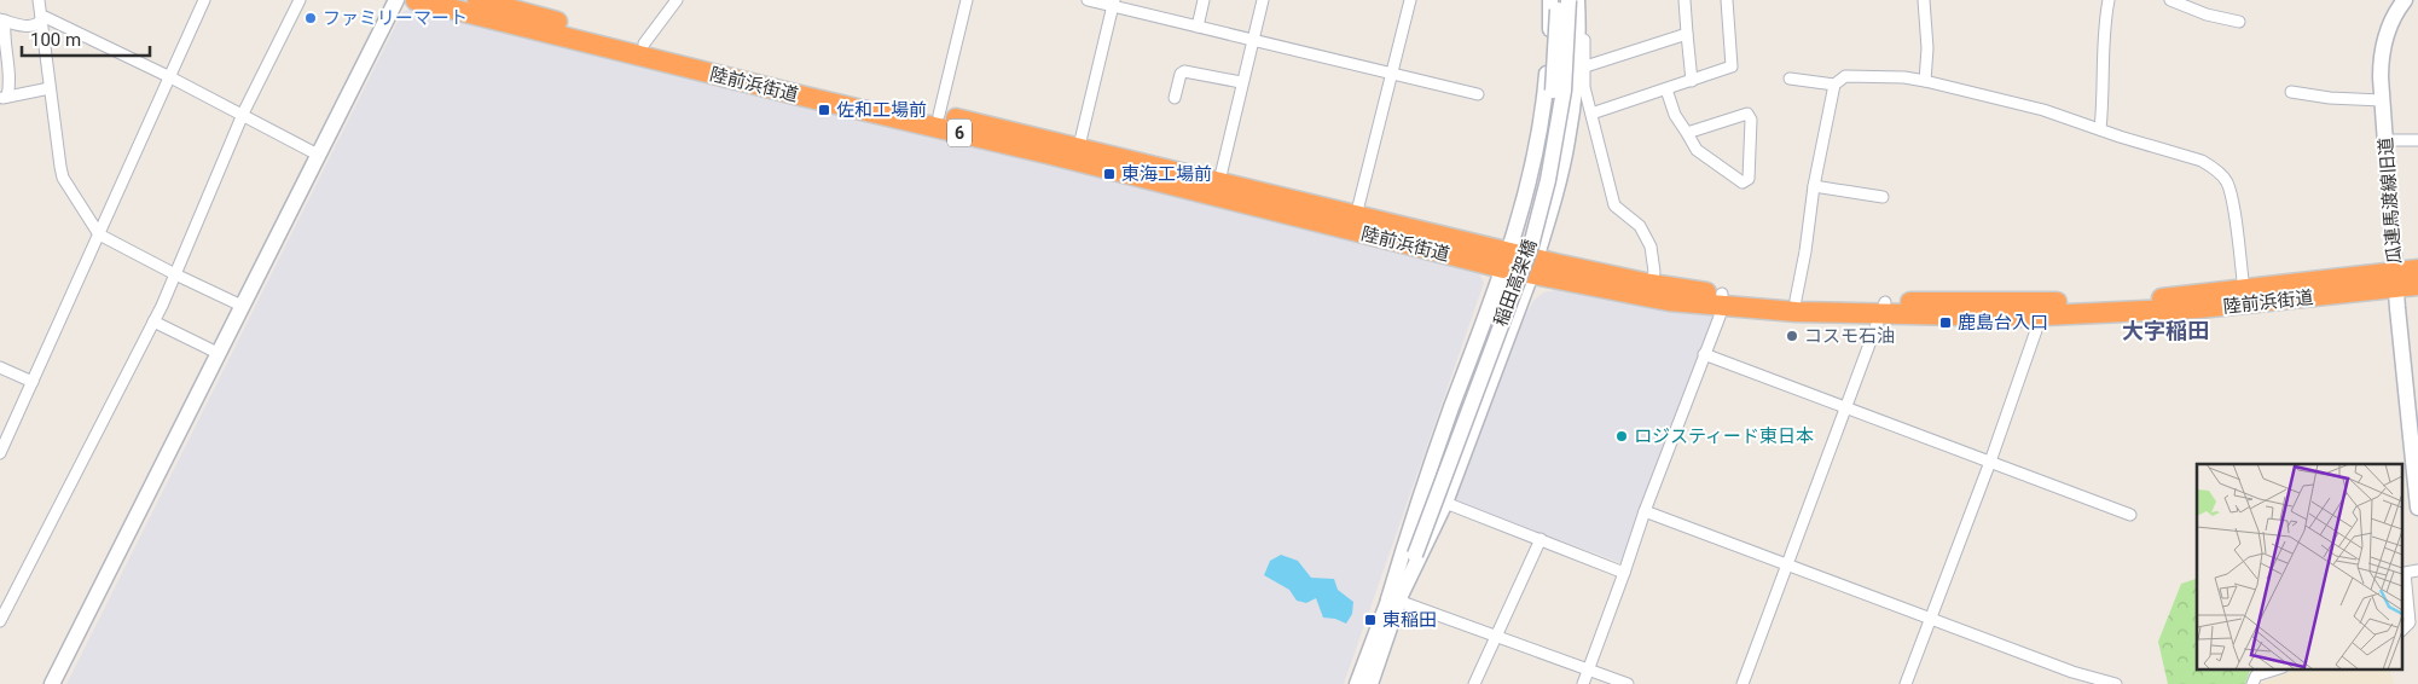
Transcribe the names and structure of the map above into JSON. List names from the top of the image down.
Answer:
{
  "streets": {
    "highway": ["陸前浜街道", "6"],
    "street": ["瓜連馬渡線旧道", "稲田高架橋"]
  },
  "crossings": [
    ["陸前浜街道", "瓜連馬渡線旧道"]
  ],
  "districts": ["大字稲田"],
  "places": {
    "other": ["ファミリーマート", "コスモ石油", "ロジスティード東日本"],
    "transit": [
      "佐和工場前",
      "東海工場前",
      "鹿島台入口",
      "東稲田"
    ]
  },
  "scale_bar": "100 m"
}
